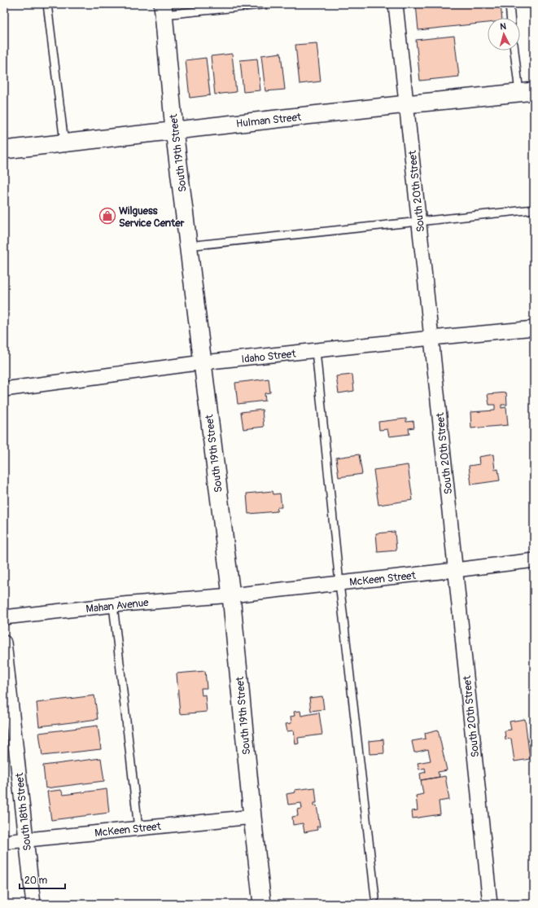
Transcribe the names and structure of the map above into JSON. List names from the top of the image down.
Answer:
{
  "streets": {
    "street": [
      "Hulman Street",
      "South 19th Street",
      "South 20th Street",
      "Idaho Street",
      "McKeen Street",
      "Mahan Avenue",
      "South 18th Street"
    ]
  },
  "crossings": [
    ["Hulman Street", "South 19th Street"],
    ["Hulman Street", "South 20th Street"],
    ["South 19th Street", "Idaho Street"],
    ["South 19th Street", "McKeen Street"],
    ["South 19th Street", "Mahan Avenue"],
    ["South 20th Street", "Idaho Street"],
    ["South 20th Street", "McKeen Street"],
    ["McKeen Street", "Mahan Avenue"],
    ["McKeen Street", "South 18th Street"]
  ],
  "places": {
    "shop": ["Wilguess Service Center"]
  },
  "scale_bar": "20 m",
  "north": "top"
}
